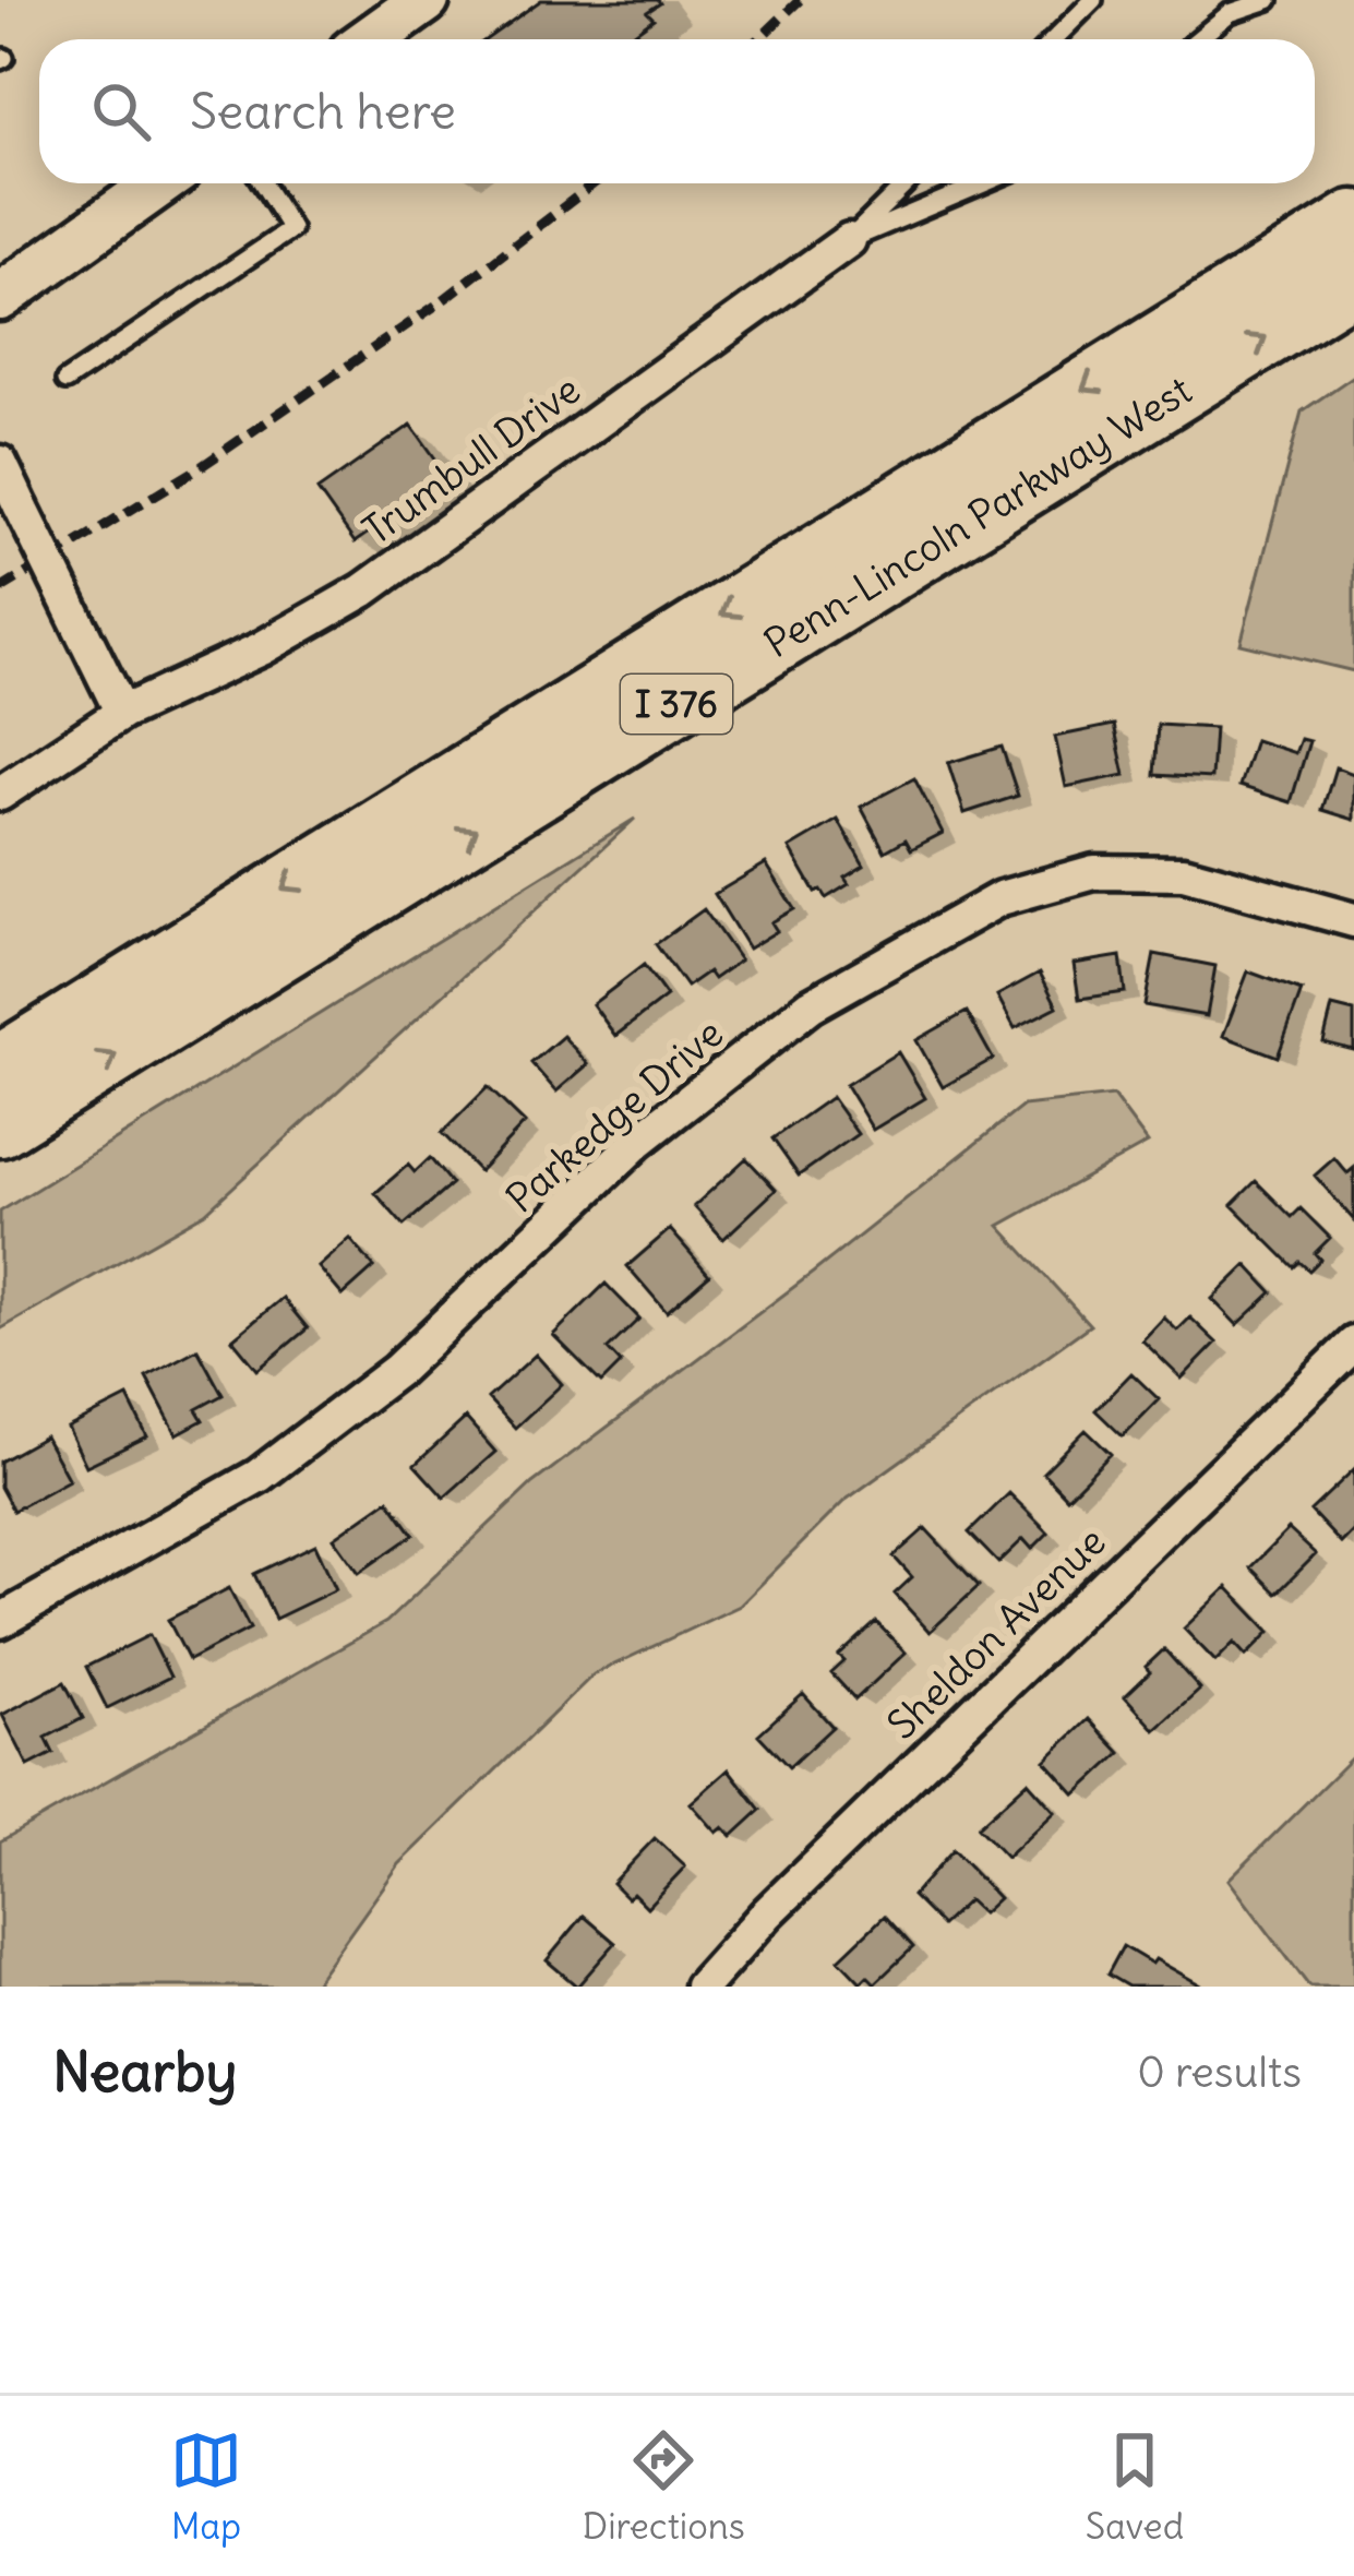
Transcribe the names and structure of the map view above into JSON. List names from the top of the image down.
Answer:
{
  "streets": {
    "highway": ["Penn-Lincoln Parkway West", "I 376"],
    "street": ["Trumbull Drive", "Parkedge Drive", "Sheldon Avenue"]
  },
  "page": {
    "search": "Search here",
    "heading": ["Nearby", "0 results"],
    "nav": ["Map", "Directions", "Saved"]
  }
}
